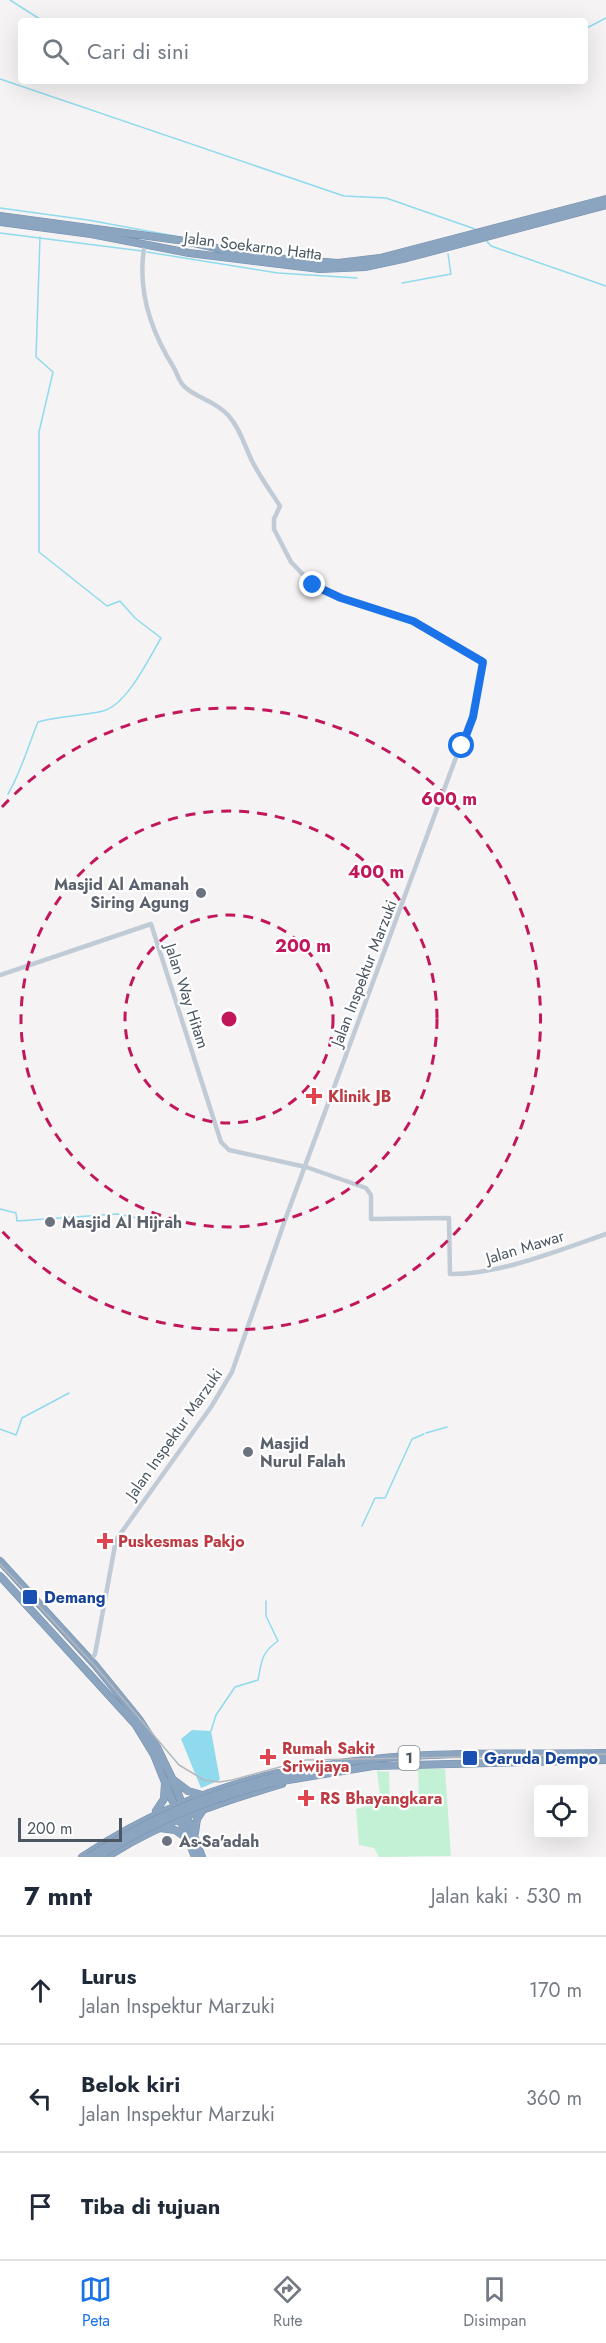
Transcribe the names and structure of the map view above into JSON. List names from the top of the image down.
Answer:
{
  "streets": {
    "highway": ["Jalan Soekarno Hatta", "1"],
    "street": ["Jalan Inspektur Marzuki", "Jalan Way Hitam", "Jalan Mawar"]
  },
  "crossings": [
    ["Jalan Soekarno Hatta", "Jalan Inspektur Marzuki"],
    ["Jalan Inspektur Marzuki", "Jalan Way Hitam"],
    ["Jalan Inspektur Marzuki", "Jalan Mawar"],
    ["Jalan Way Hitam", "Jalan Mawar"]
  ],
  "places": {
    "other": [
      "Masjid Al Amanah Siring Agung",
      "Masjid Al Hijrah",
      "Masjid Nurul Falah",
      "As-Sa'adah"
    ],
    "health": [
      "Klinik JB",
      "Puskesmas Pakjo",
      "Rumah Sakit Sriwijaya",
      "RS Bhayangkara"
    ],
    "transit": ["Demang", "Garuda Dempo"]
  },
  "scale_bar": "200 m",
  "page": {
    "search": "Cari di sini",
    "scale": "200 m",
    "heading": ["7 mnt", "Jalan kaki · 530 m"],
    "list": [
      ["Lurus", "Jalan Inspektur Marzuki", "170 m"],
      ["Belok kiri", "Jalan Inspektur Marzuki", "360 m"],
      "Tiba di tujuan"
    ],
    "nav": ["Peta", "Rute", "Disimpan"]
  },
  "rings": ["600 m", "400 m", "200 m"]
}
